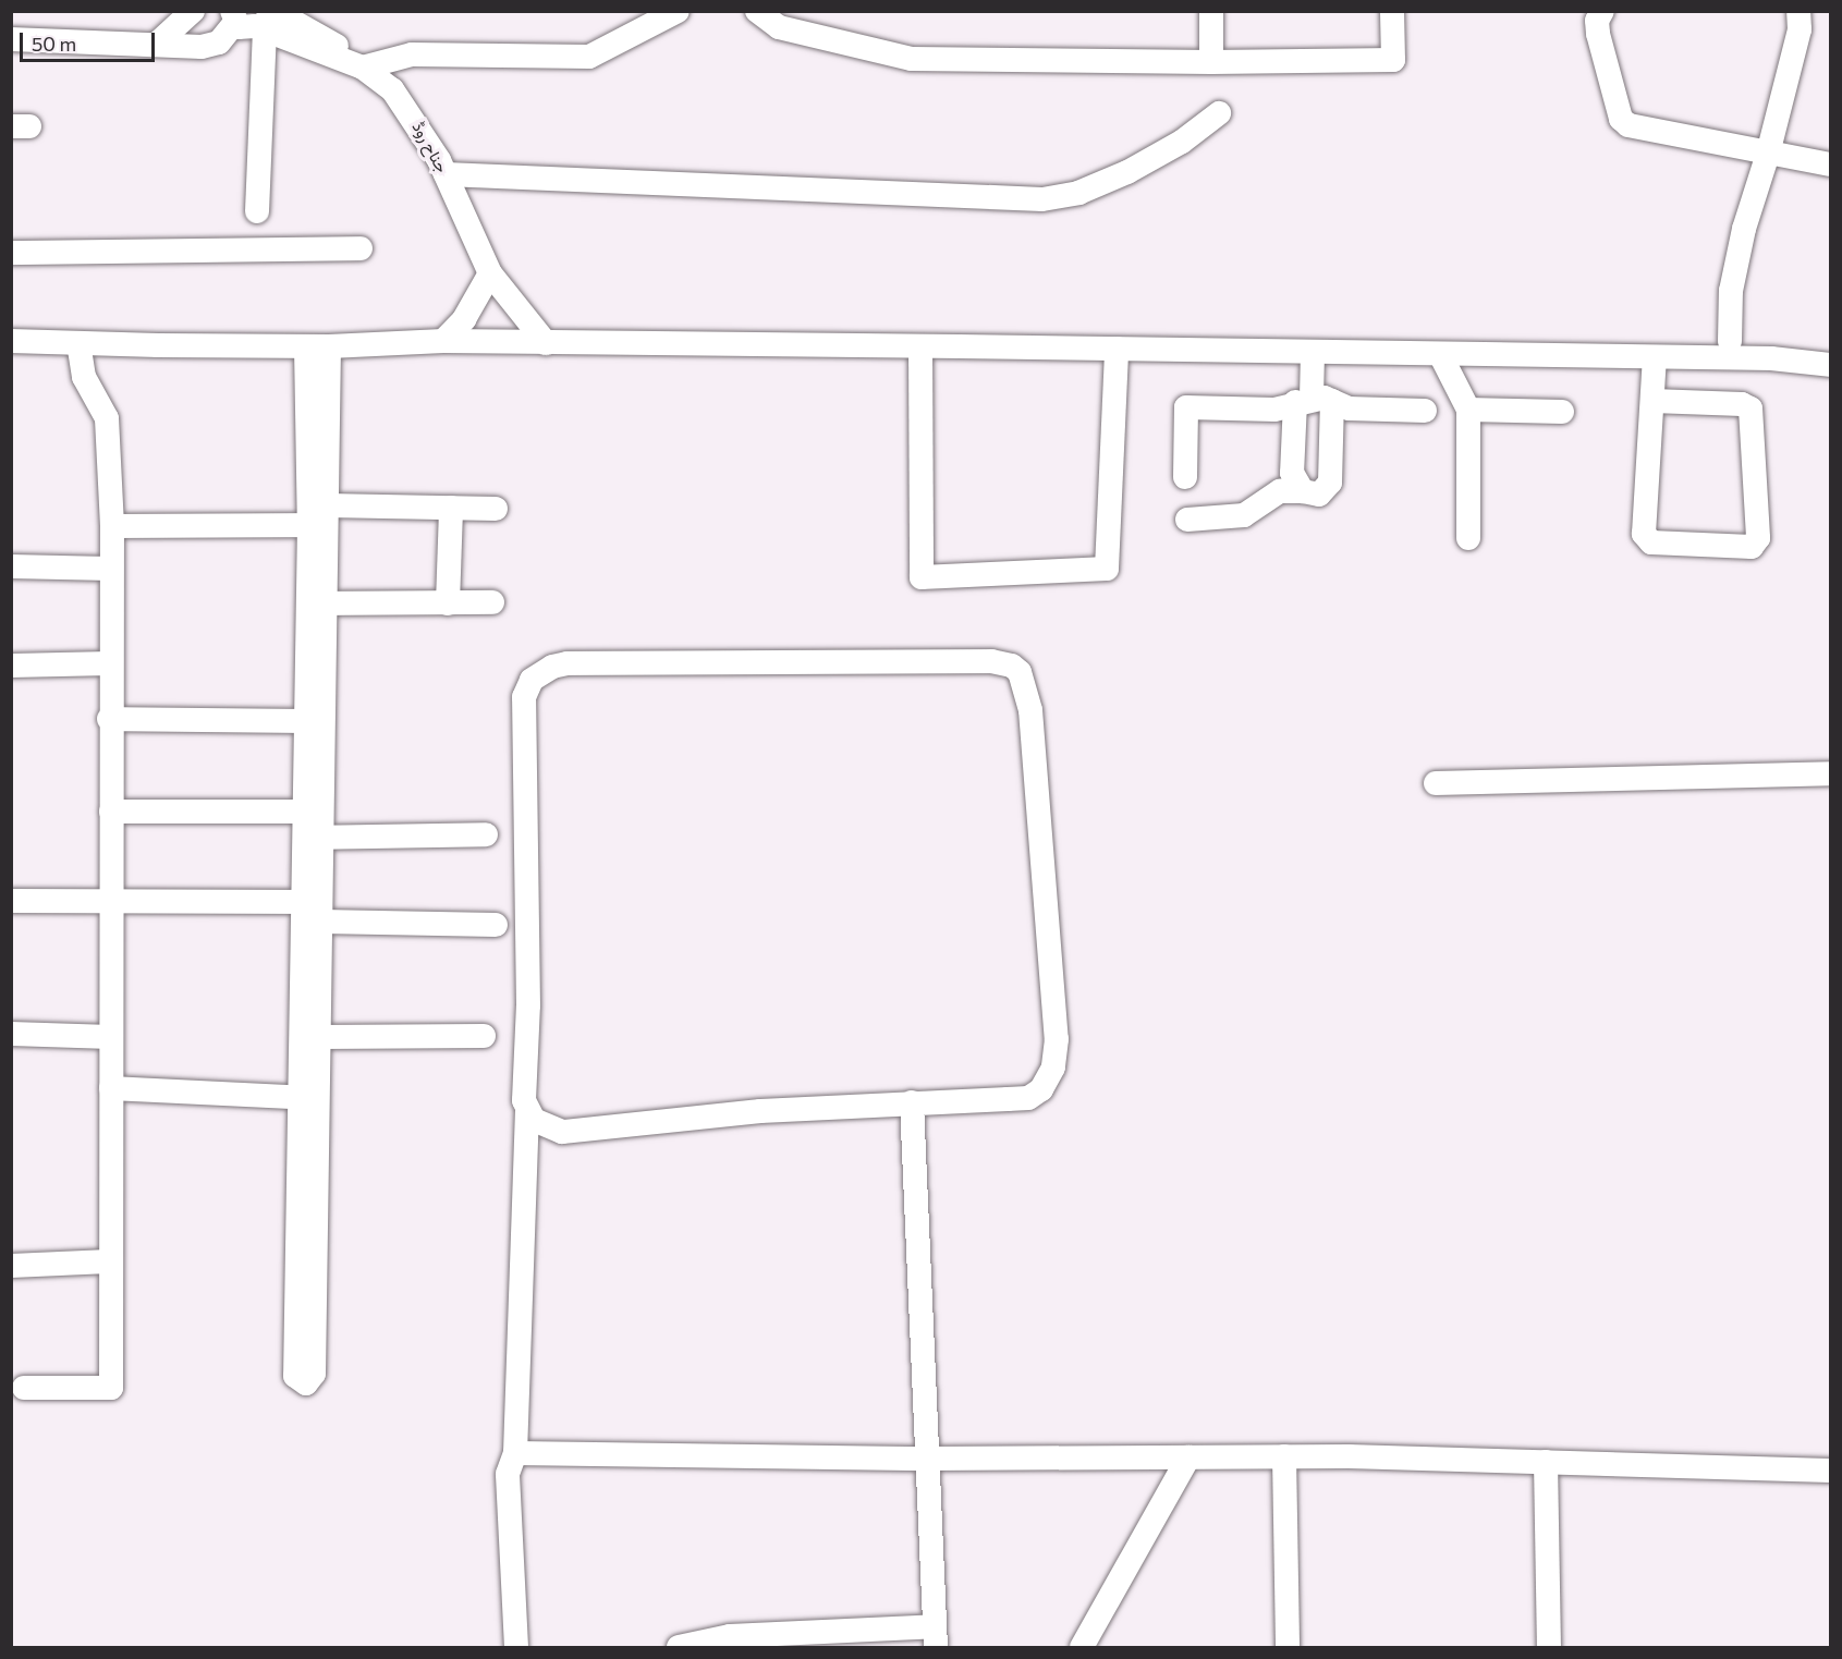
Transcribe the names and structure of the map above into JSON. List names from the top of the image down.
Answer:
{
  "streets": {
    "street": ["جناح روڈ"]
  },
  "scale_bar": "50 m"
}
